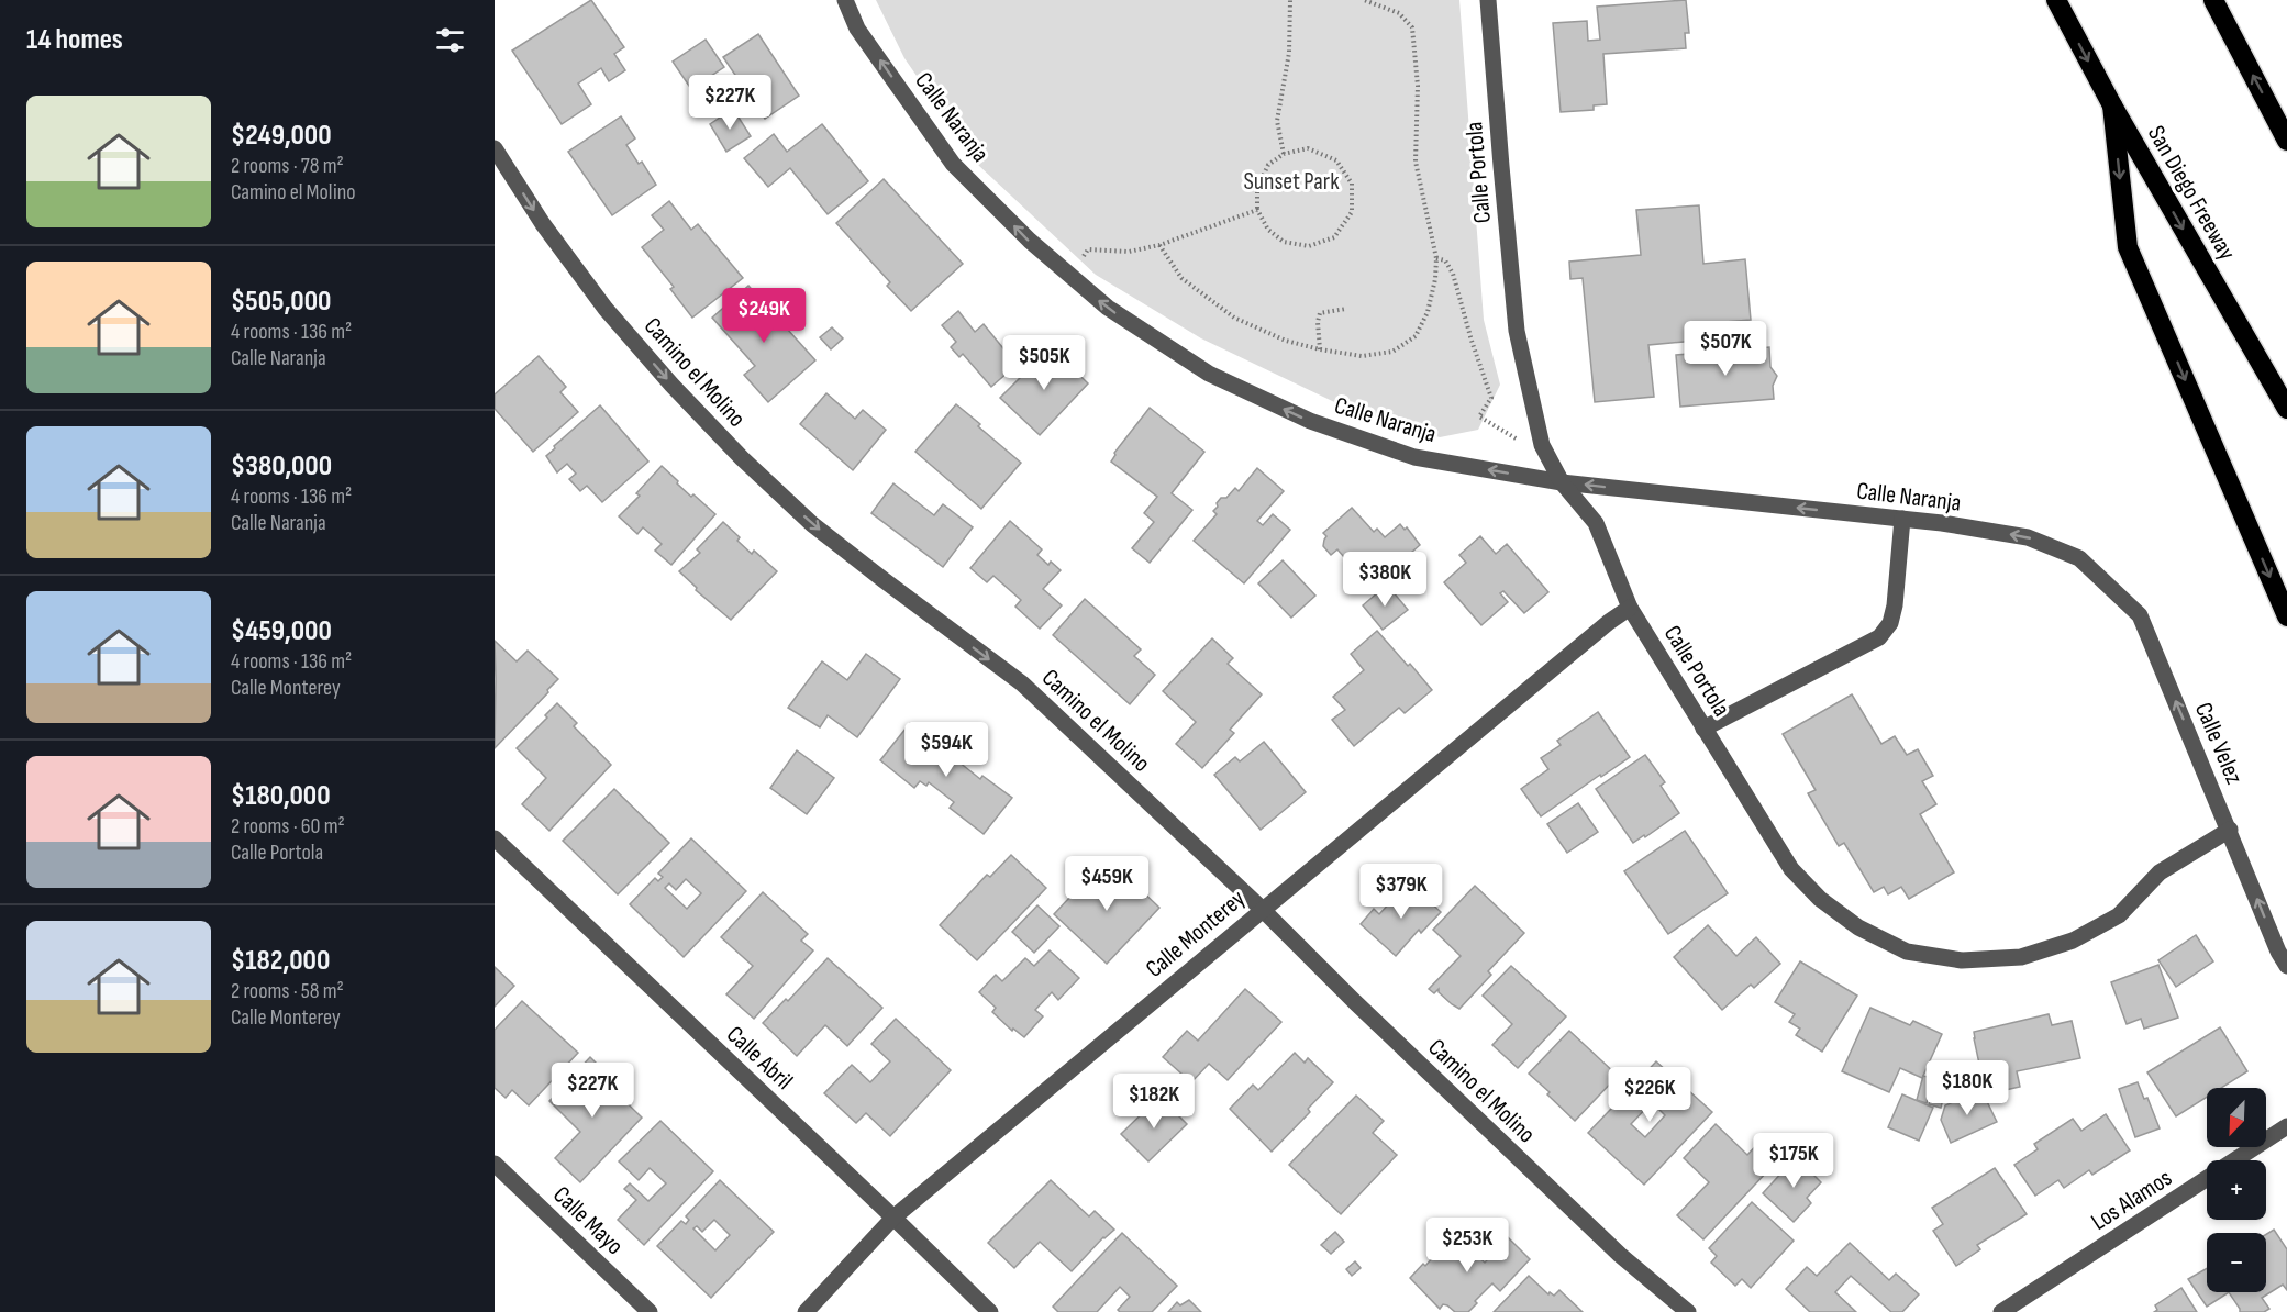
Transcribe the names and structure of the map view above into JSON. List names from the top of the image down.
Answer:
{
  "streets": {
    "highway": ["San Diego Freeway"],
    "street": [
      "Calle Naranja",
      "Calle Portola",
      "Camino el Molino",
      "Calle Velez",
      "Calle Monterey",
      "Calle Abril",
      "Los Alamos",
      "Calle Mayo"
    ]
  },
  "crossings": [
    ["Calle Naranja", "Calle Portola"],
    ["Calle Naranja", "Calle Velez"],
    ["Calle Portola", "Calle Velez"],
    ["Calle Portola", "Calle Monterey"],
    ["Camino el Molino", "Calle Monterey"],
    ["Calle Monterey", "Calle Abril"]
  ],
  "one_way": ["Calle Naranja", "Camino el Molino", "Calle Velez"],
  "parks": ["Sunset Park"],
  "north": "bottom left",
  "page": {
    "heading": "14 homes",
    "price": [
      "$227K",
      "$249K",
      "$507K",
      "$505K",
      "$380K",
      "$594K",
      "$459K",
      "$379K",
      "$180K",
      "$227K",
      "$226K",
      "$182K",
      "$175K",
      "$253K"
    ],
    "list": [
      {
        "name": "$249,000",
        "note": "2 rooms · 78 m² · Camino el Molino"
      },
      {
        "name": "$505,000",
        "note": "4 rooms · 136 m² · Calle Naranja"
      },
      {
        "name": "$380,000",
        "note": "4 rooms · 136 m² · Calle Naranja"
      },
      {
        "name": "$459,000",
        "note": "4 rooms · 136 m² · Calle Monterey"
      },
      {
        "name": "$180,000",
        "note": "2 rooms · 60 m² · Calle Portola"
      },
      {
        "name": "$182,000",
        "note": "2 rooms · 58 m² · Calle Monterey"
      }
    ],
    "map_buttons": ["+", "−"]
  }
}
